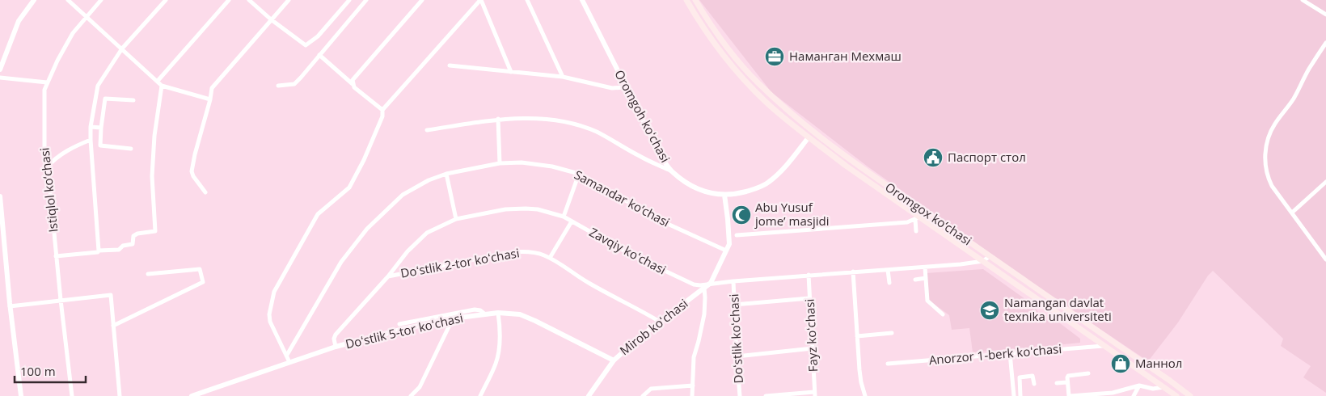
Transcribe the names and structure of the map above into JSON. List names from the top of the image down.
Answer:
{
  "streets": {
    "main road": ["Oromgox ko‘chasi"],
    "street": [
      "Oromgoh koʻchasi",
      "Istiqlol ko‘chasi",
      "Samandar ko‘chasi",
      "Zavqiy koʻchasi",
      "Doʻstlik 2-tor koʻchasi",
      "Mirob koʻchasi",
      "Doʻstlik 5-tor koʻchasi",
      "Fayz koʻchasi",
      "Doʻstlik koʻchasi",
      "Anorzor 1-berk koʻchasi"
    ]
  },
  "crossings": [
    ["Oromgoh koʻchasi", "Oromgox ko‘chasi"],
    ["Oromgox ko‘chasi", "Zavqiy koʻchasi"],
    ["Oromgox ko‘chasi", "Anorzor 1-berk koʻchasi"],
    ["Zavqiy koʻchasi", "Doʻstlik 2-tor koʻchasi"],
    ["Zavqiy koʻchasi", "Mirob koʻchasi"],
    ["Zavqiy koʻchasi", "Doʻstlik 5-tor koʻchasi"],
    ["Zavqiy koʻchasi", "Fayz koʻchasi"],
    ["Zavqiy koʻchasi", "Doʻstlik koʻchasi"],
    ["Doʻstlik 2-tor koʻchasi", "Mirob koʻchasi"],
    ["Mirob koʻchasi", "Doʻstlik 5-tor koʻchasi"]
  ],
  "places": {
    "office": ["Наманган Мехмаш"],
    "public building": ["Паспорт стол"],
    "mosque": ["Abu Yusuf jome’ masjidi"],
    "school or university": ["Namangan davlat texnika universiteti"],
    "shop": ["Маннол"]
  },
  "scale_bar": "100 m"
}
